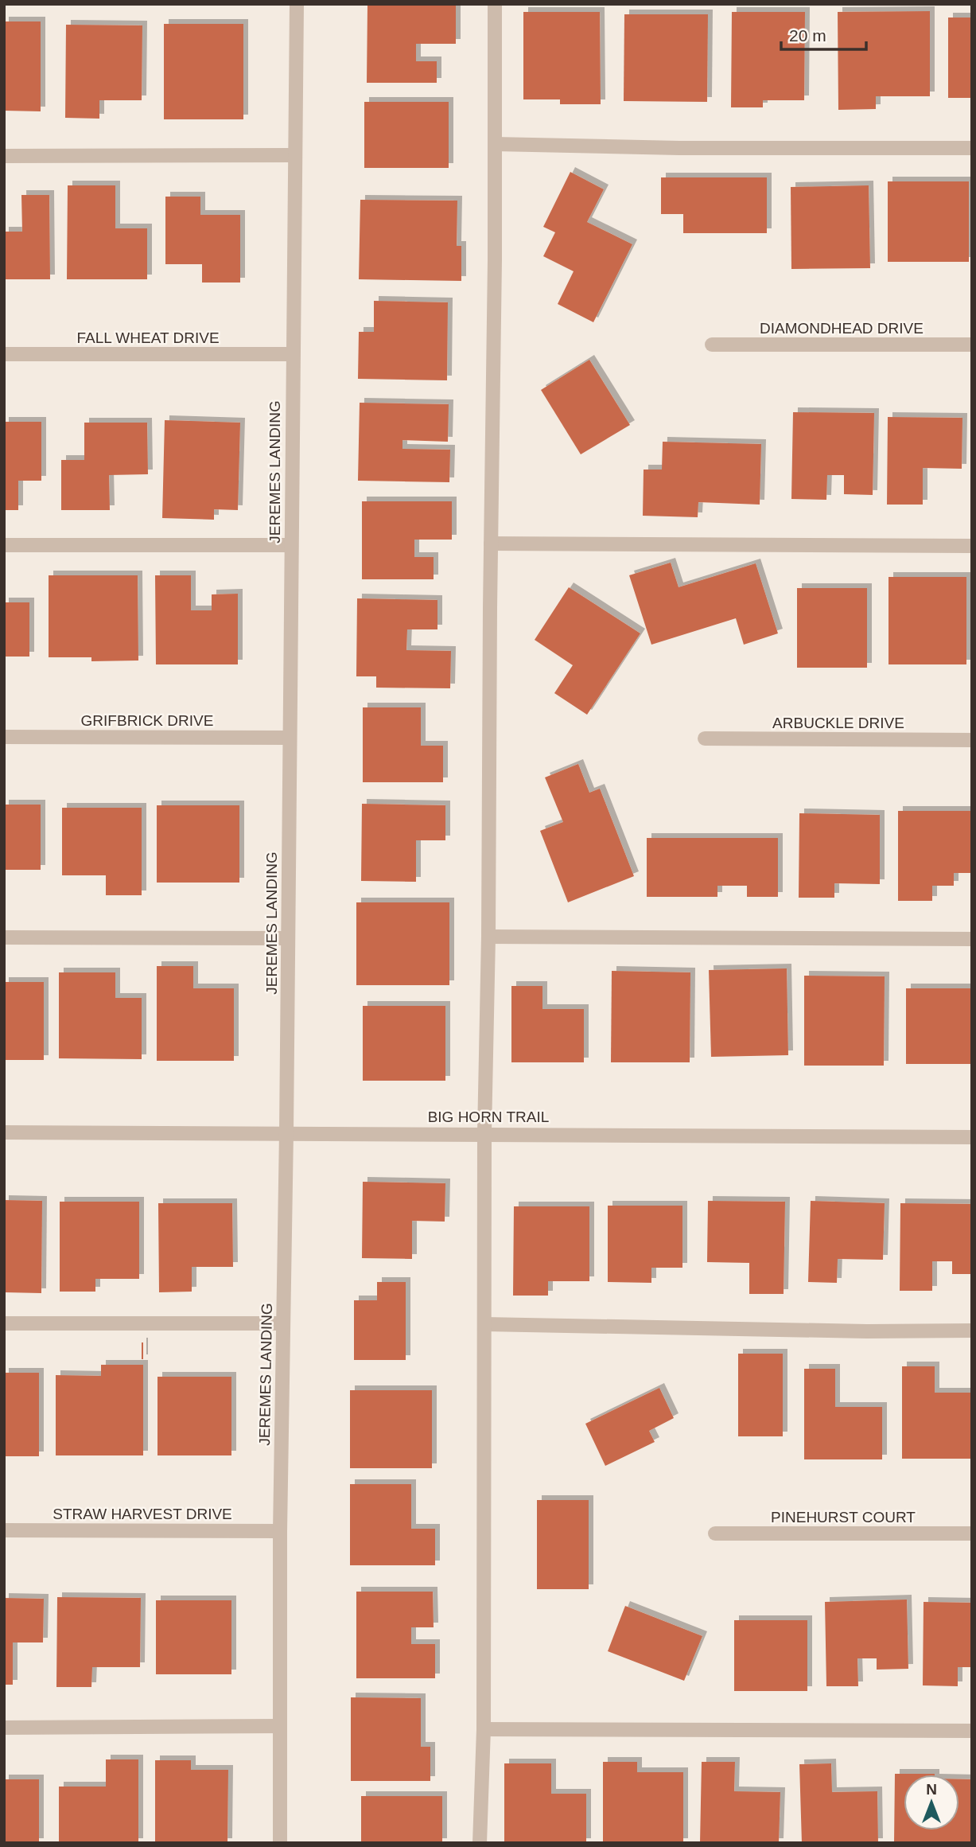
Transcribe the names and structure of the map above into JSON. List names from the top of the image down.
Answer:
{
  "streets": {
    "street": [
      "DIAMONDHEAD DRIVE",
      "FALL WHEAT DRIVE",
      "JEREMES LANDING",
      "GRIFBRICK DRIVE",
      "ARBUCKLE DRIVE",
      "BIG HORN TRAIL",
      "STRAW HARVEST DRIVE",
      "PINEHURST COURT"
    ]
  },
  "crossings": [
    ["FALL WHEAT DRIVE", "JEREMES LANDING"],
    ["JEREMES LANDING", "GRIFBRICK DRIVE"],
    ["JEREMES LANDING", "BIG HORN TRAIL"],
    ["JEREMES LANDING", "STRAW HARVEST DRIVE"]
  ],
  "scale_bar": "20 m",
  "north": "top"
}
